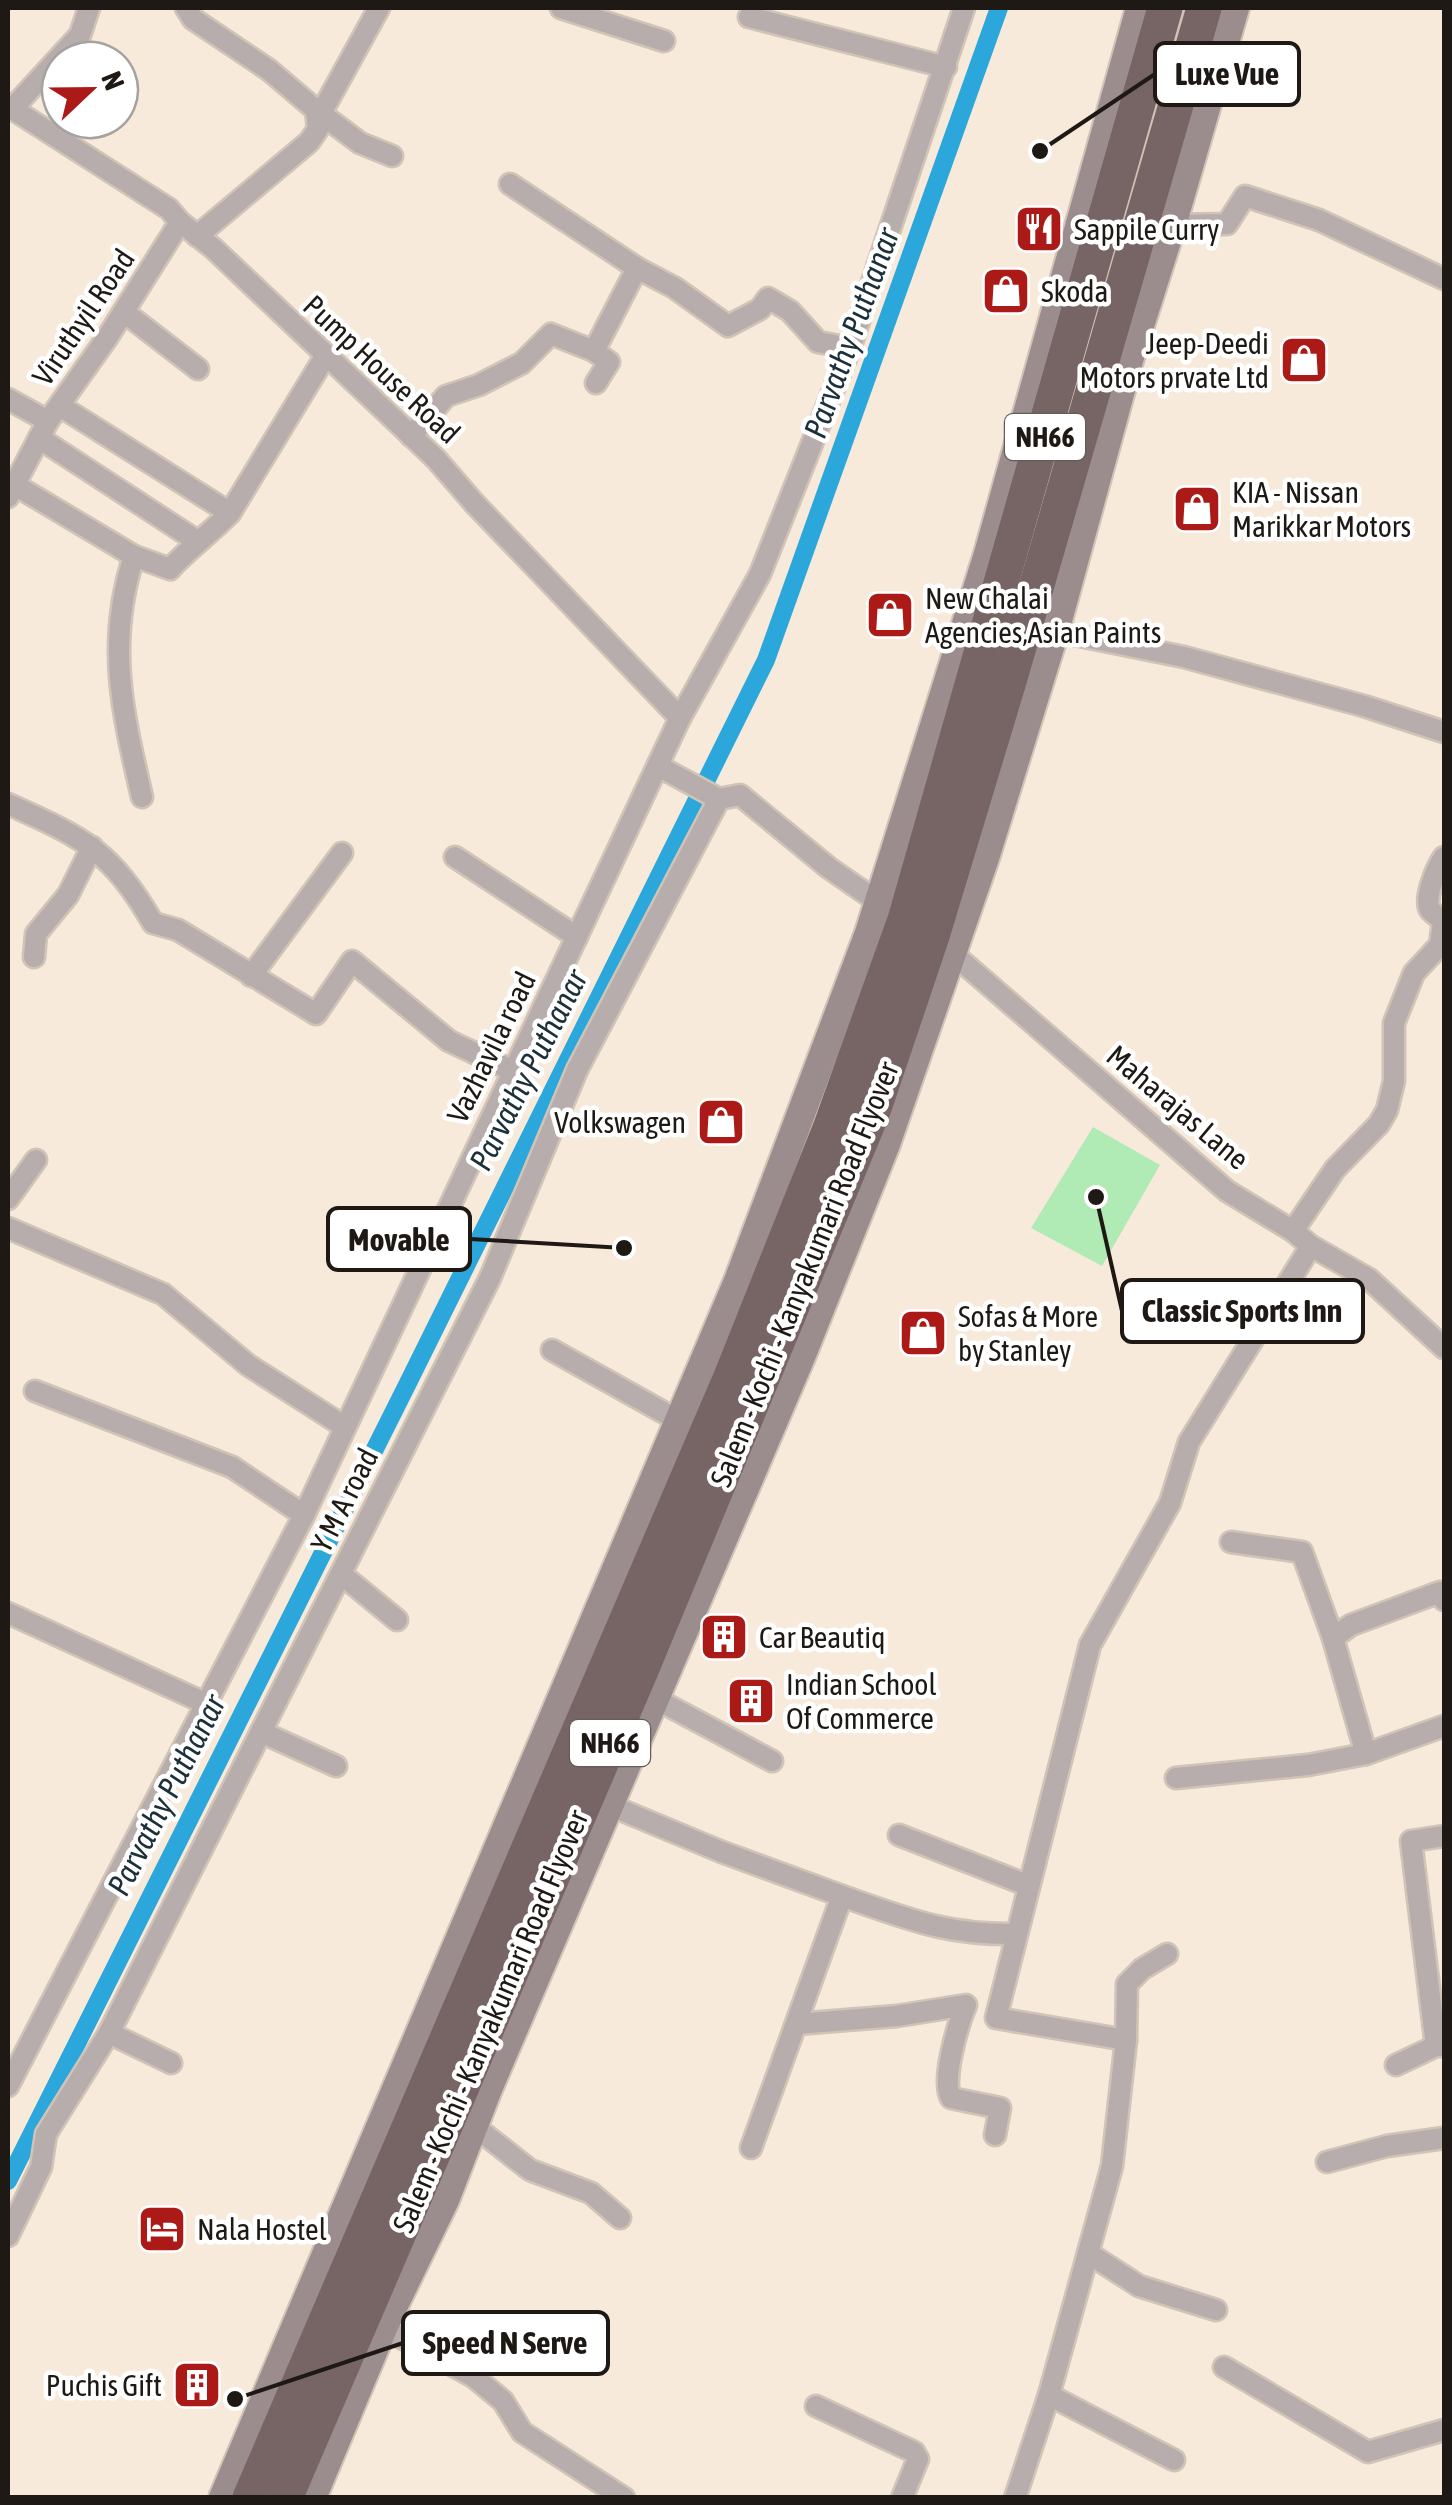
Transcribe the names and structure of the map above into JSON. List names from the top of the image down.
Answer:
{
  "streets": {
    "highway": ["NH66", "Salem - Kochi - Kanyakumari Road Flyover"],
    "street": [
      "Viruthyil Road",
      "Pump House Road",
      "Vazhavila road",
      "Maharajas Lane",
      "Y M A road"
    ]
  },
  "crossings": [
    ["Viruthyil Road", "Pump House Road"],
    ["Pump House Road", "Vazhavila road"],
    ["Vazhavila road", "Maharajas Lane"],
    ["Maharajas Lane", "Salem - Kochi - Kanyakumari Road Flyover"],
    ["Maharajas Lane", "Y M A road"]
  ],
  "water": ["Parvathy Puthanar"],
  "places": {
    "other": [
      "Luxe Vue",
      "Classic Sports Inn",
      "Movable",
      "Speed N Serve"
    ],
    "restaurant": ["Sappile Curry"],
    "shop": [
      "Skoda",
      "Jeep-Deedi Motors prvate Ltd",
      "KIA - Nissan Marikkar Motors",
      "New Chalai Agencies,Asian Paints",
      "Volkswagen",
      "Sofas & More by Stanley"
    ],
    "building": ["Car Beautiq", "Indian School Of Commerce", "Puchis Gift"],
    "hotel": ["Nala Hostel"]
  },
  "north": "right"
}
